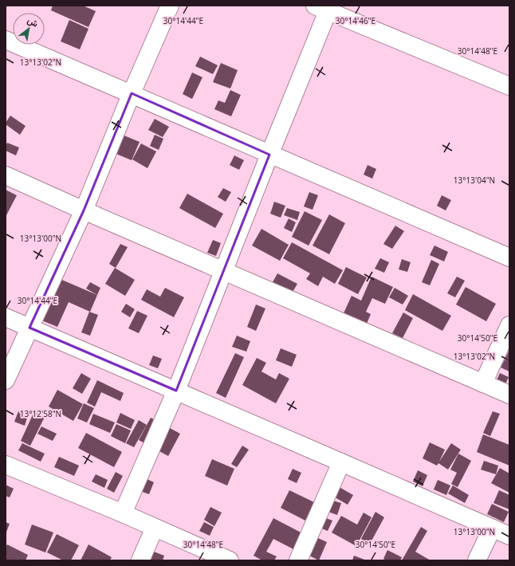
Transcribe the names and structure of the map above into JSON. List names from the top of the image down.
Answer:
{
  "north": "top right",
  "coordinates": [
    "30°14'44\"E",
    "30°14'46\"E",
    "30°14'48\"E",
    "13°13'02\"N",
    "13°13'04\"N",
    "13°13'00\"N",
    "30°14'50\"E",
    "13°12'58\"N"
  ]
}
